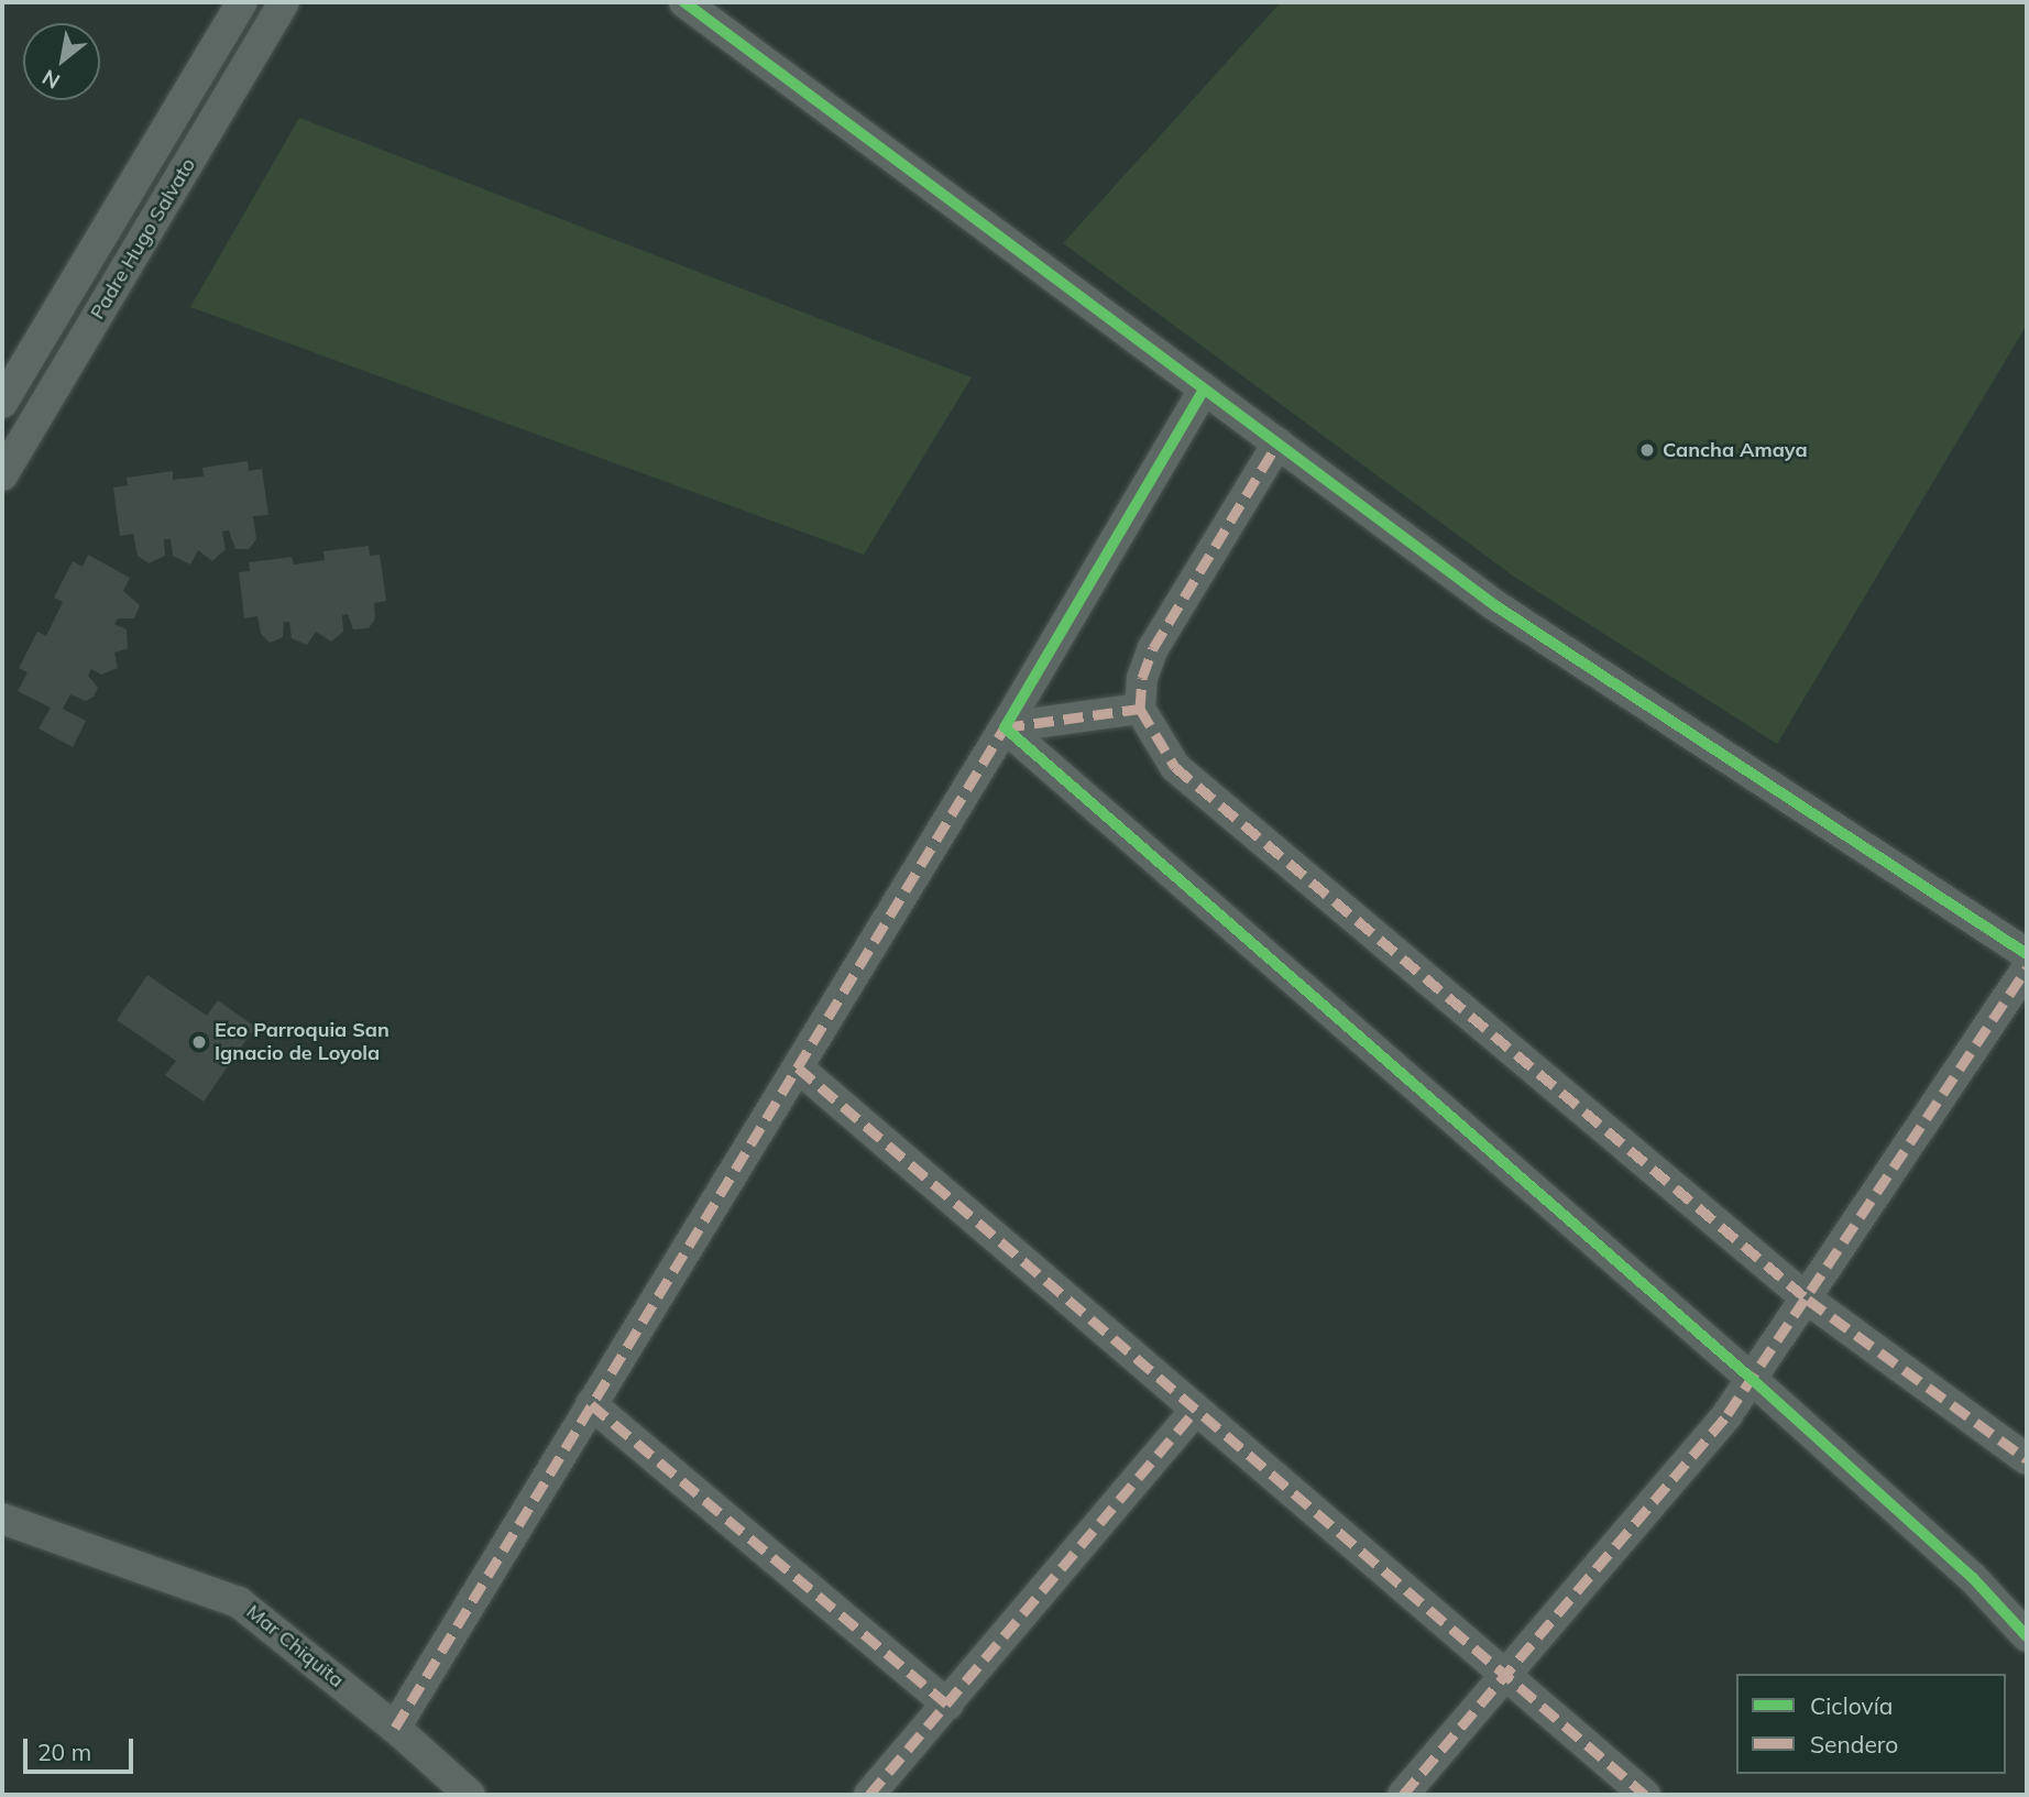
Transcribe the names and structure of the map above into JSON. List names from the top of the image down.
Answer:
{
  "streets": {
    "street": ["Padre Hugo Salvato", "Mar Chiquita"]
  },
  "places": ["Cancha Amaya", "Eco Parroquia San Ignacio de Loyola"],
  "legend": ["Ciclovía", "Sendero"],
  "scale_bar": "20 m",
  "north": "bottom left"
}
